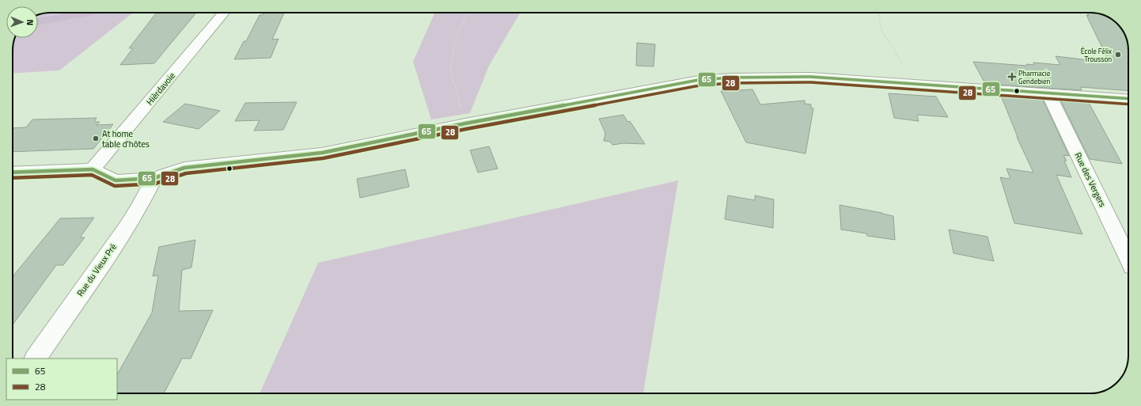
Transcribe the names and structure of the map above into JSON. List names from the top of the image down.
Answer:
{
  "streets": {
    "street": ["Hièrdavoie", "Rue des Vergers", "Rue du Vieux Pré"]
  },
  "places": {
    "other": ["École Félix Trousson", "At home table d'hôtes"],
    "health": ["Pharmacie Gendebien"]
  },
  "lines": ["transit line 65", "transit line 28"],
  "legend": ["65", "28"],
  "north": "right"
}
